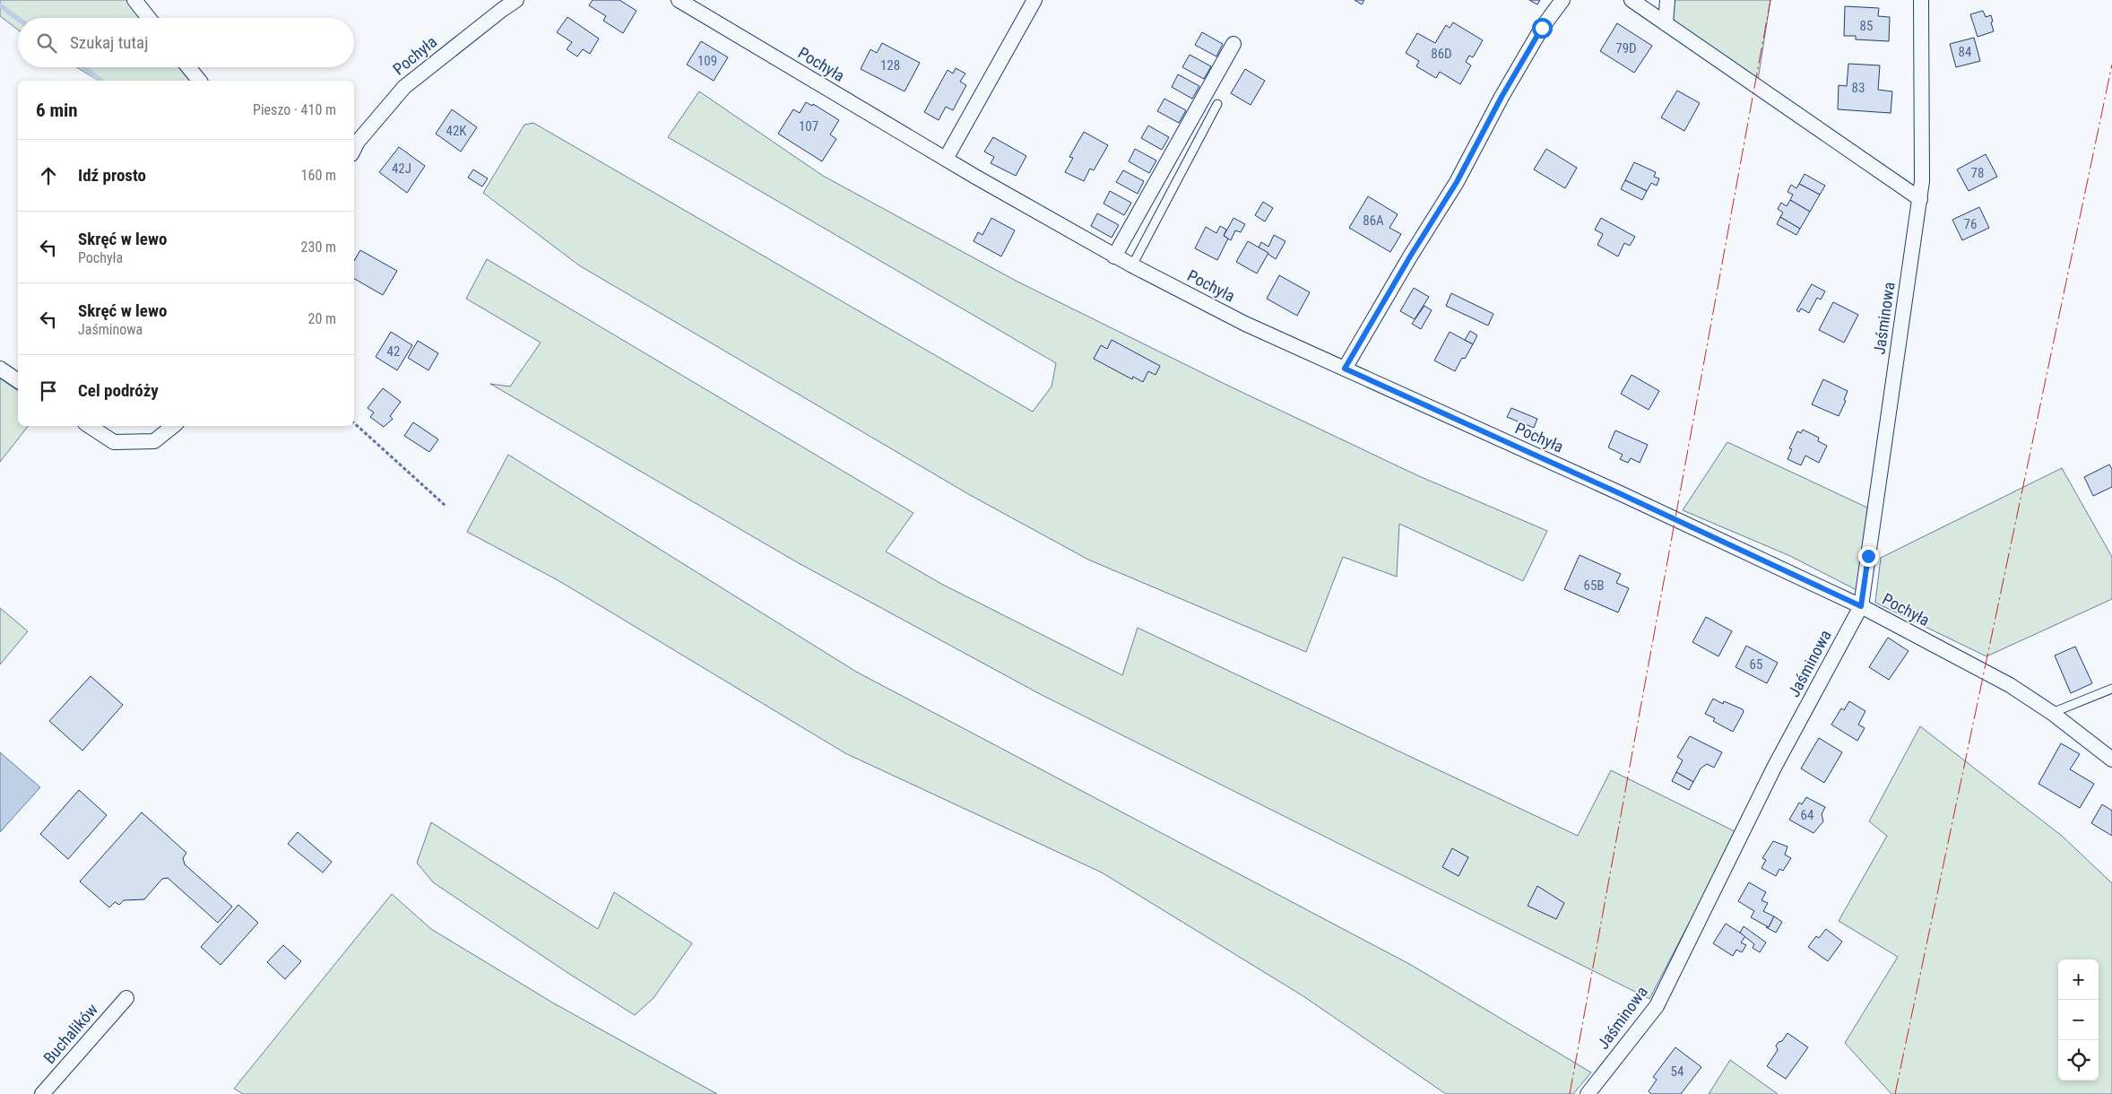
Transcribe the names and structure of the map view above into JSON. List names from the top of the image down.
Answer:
{
  "streets": {
    "street": ["Pochyła", "Jaśminowa", "Buchalików"]
  },
  "crossings": [
    ["Pochyła", "Jaśminowa"]
  ],
  "house_numbers": [
    "85",
    "79D",
    "84",
    "86D",
    "109",
    "128",
    "83",
    "107",
    "42K",
    "42J",
    "78",
    "86A",
    "76",
    "42",
    "65B",
    "65",
    "64",
    "54"
  ],
  "page": {
    "search": "Szukaj tutaj",
    "heading": ["6 min", "Pieszo · 410 m"],
    "list": [
      ["Idź prosto", "160 m"],
      ["Skręć w lewo", "Pochyła", "230 m"],
      ["Skręć w lewo", "Jaśminowa", "20 m"],
      "Cel podróży"
    ],
    "map_buttons": ["+", "−"]
  }
}
